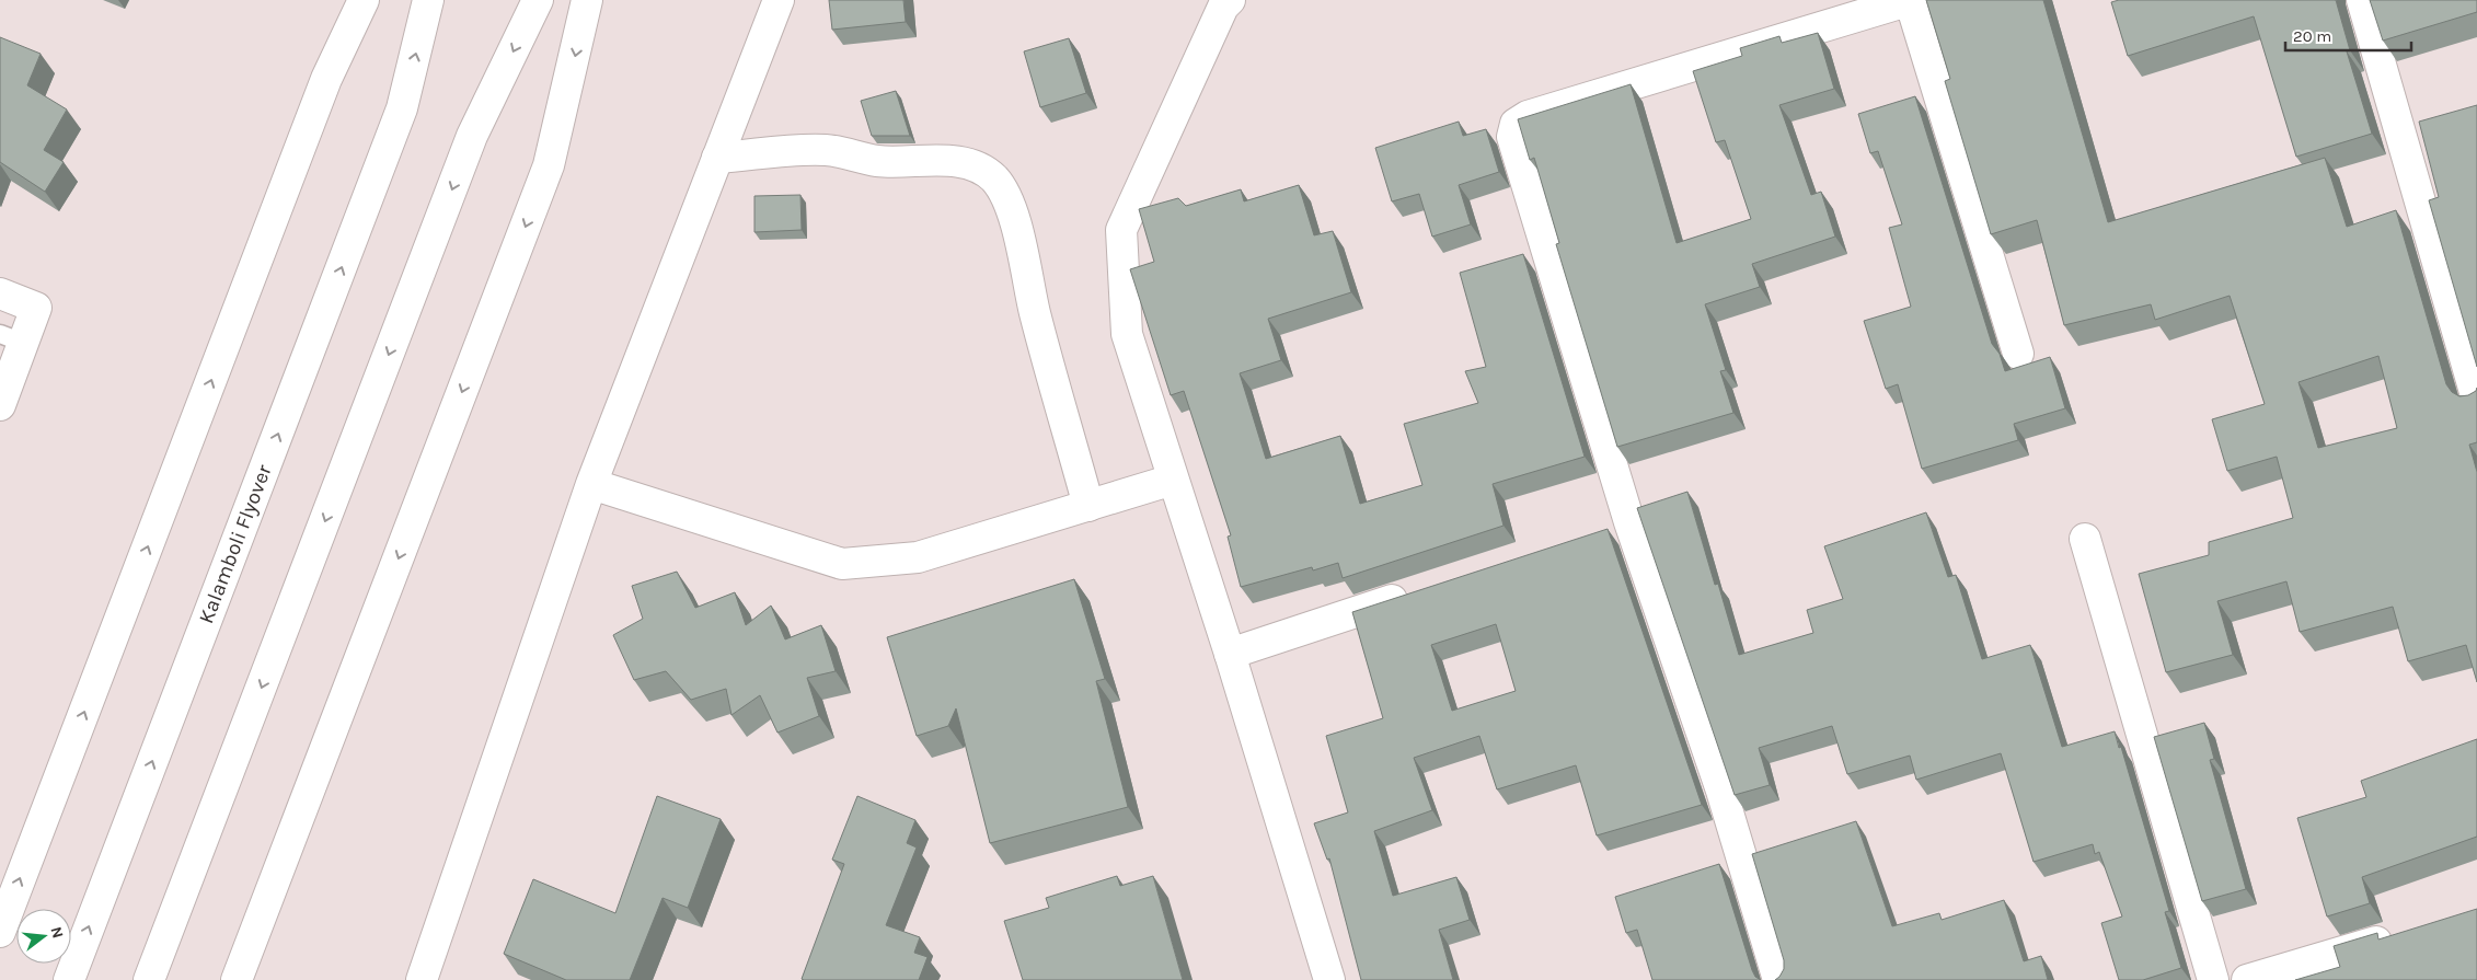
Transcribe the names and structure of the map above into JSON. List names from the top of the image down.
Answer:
{
  "streets": {
    "main road": ["Kalamboli Flyover"]
  },
  "scale_bar": "20 m",
  "north": "right"
}
